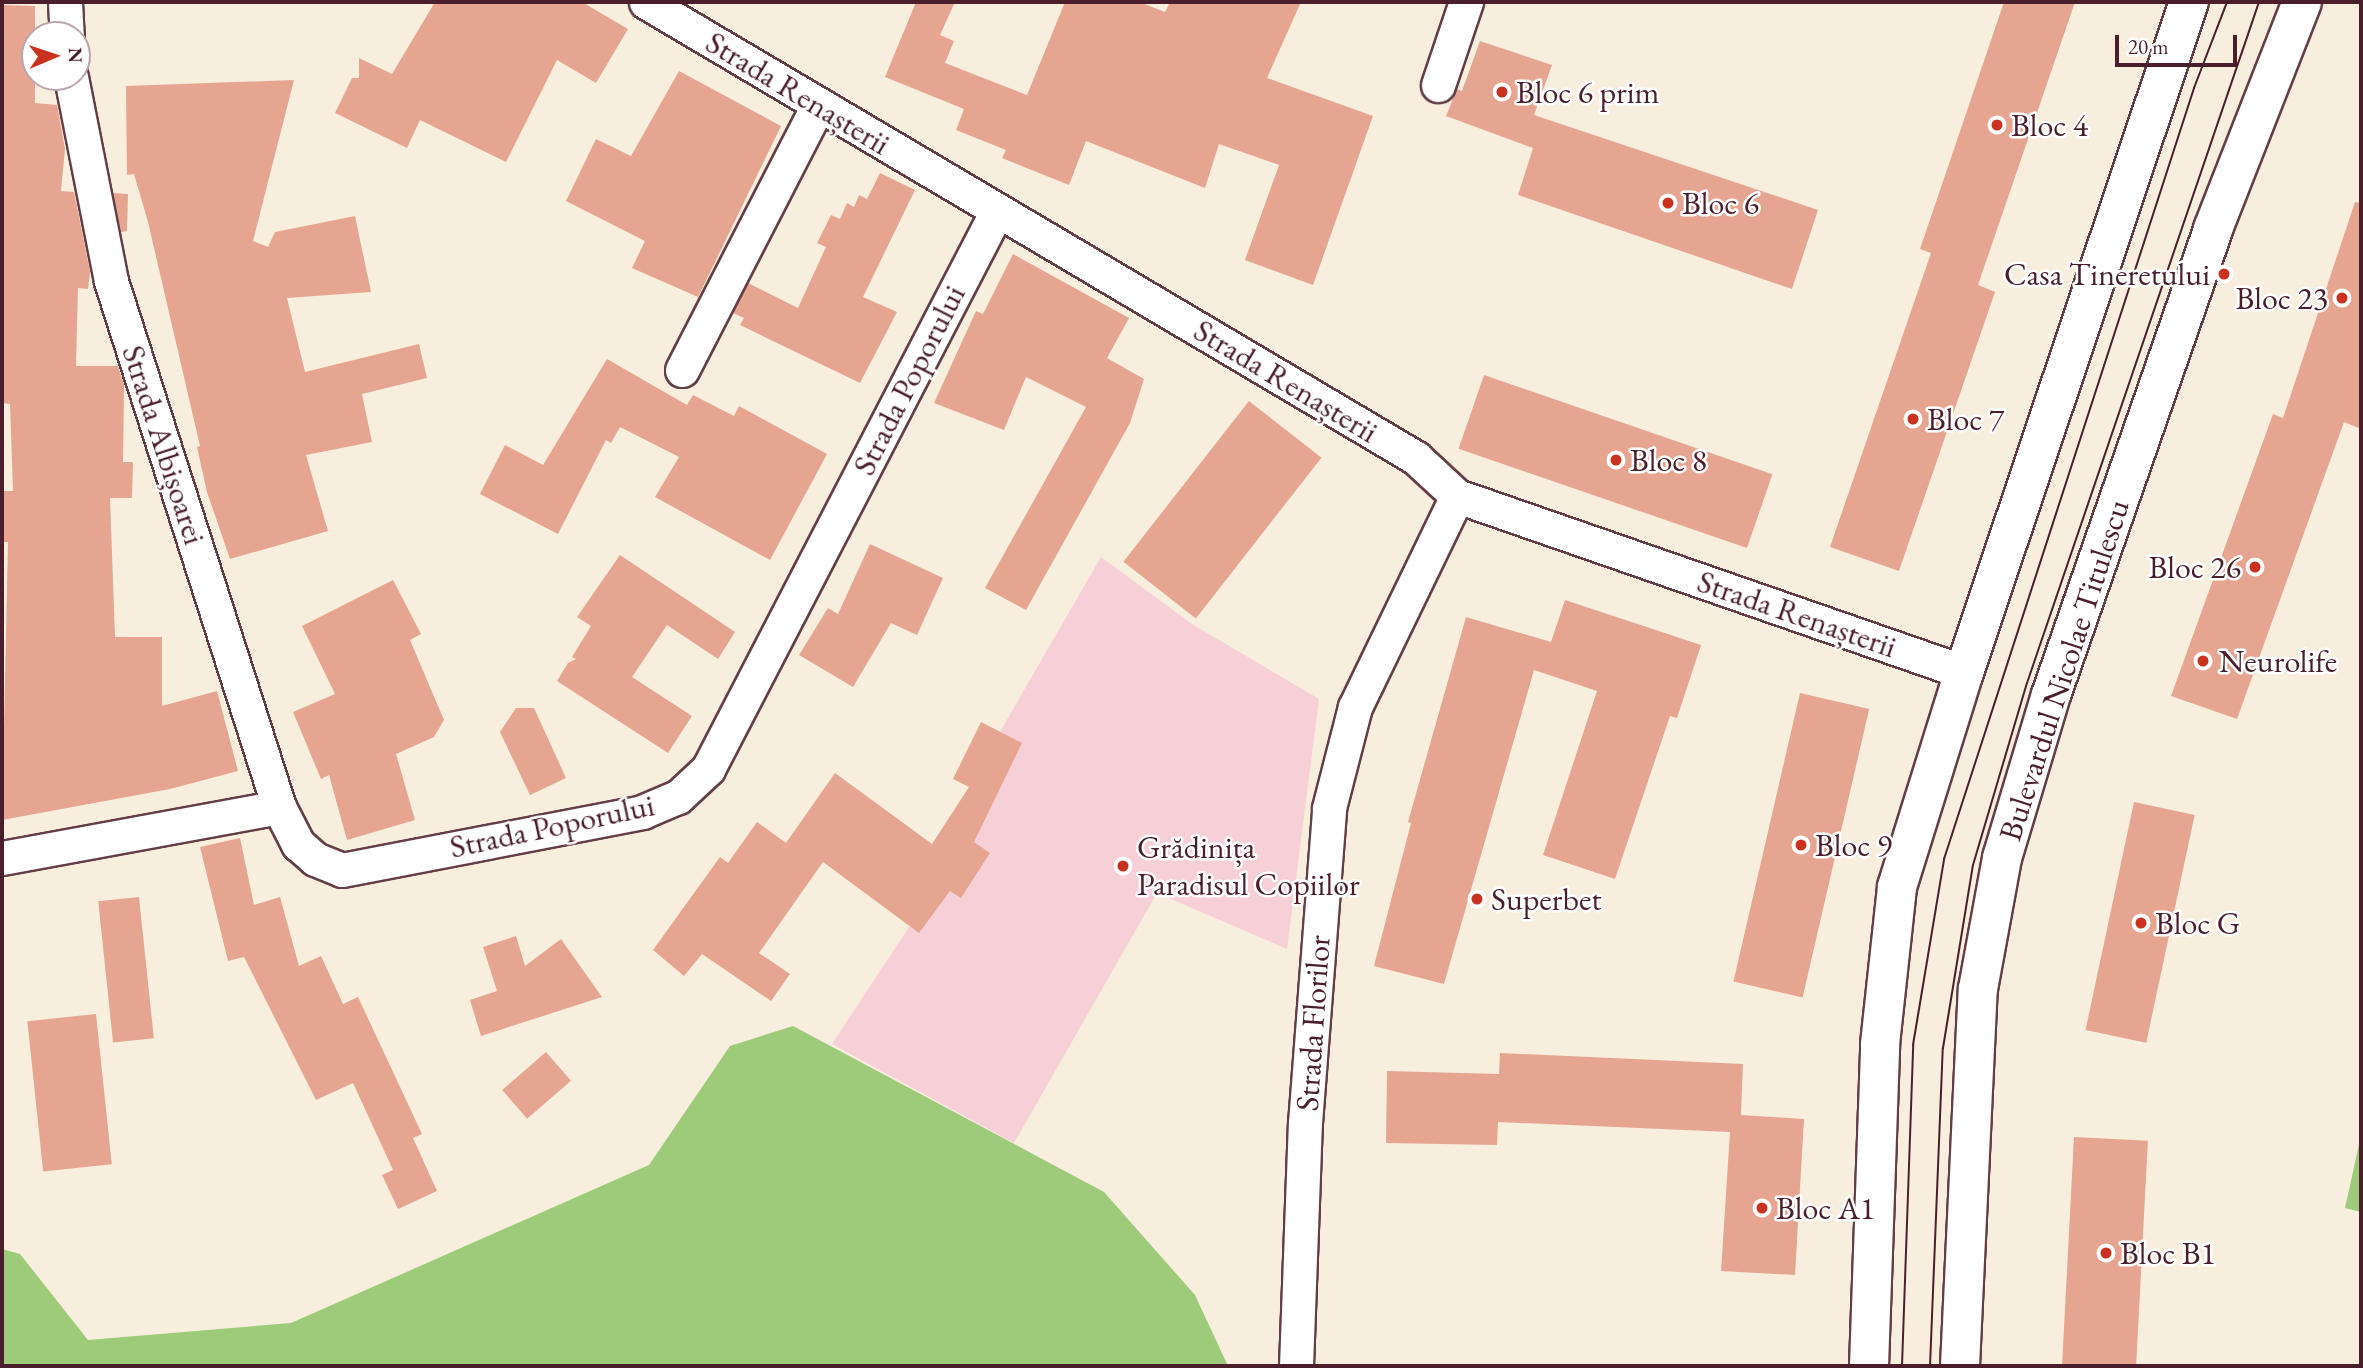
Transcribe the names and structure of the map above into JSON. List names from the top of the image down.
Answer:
{
  "streets": {
    "main road": ["Bulevardul Nicolae Titulescu"],
    "street": [
      "Strada Renașterii",
      "Strada Poporului",
      "Strada Albișoarei",
      "Strada Florilor"
    ]
  },
  "crossings": [
    ["Strada Renașterii", "Strada Poporului"],
    ["Strada Renașterii", "Strada Florilor"],
    ["Strada Poporului", "Strada Albișoarei"]
  ],
  "places": [
    "Bloc 6 prim",
    "Bloc 4",
    "Bloc 6",
    "Casa Tineretului",
    "Bloc 23",
    "Bloc 7",
    "Bloc 8",
    "Bloc 26",
    "Neurolife",
    "Bloc 9",
    "Grădinița Paradisul Copiilor",
    "Superbet",
    "Bloc G",
    "Bloc A1",
    "Bloc B1"
  ],
  "scale_bar": "20 m",
  "north": "right"
}
